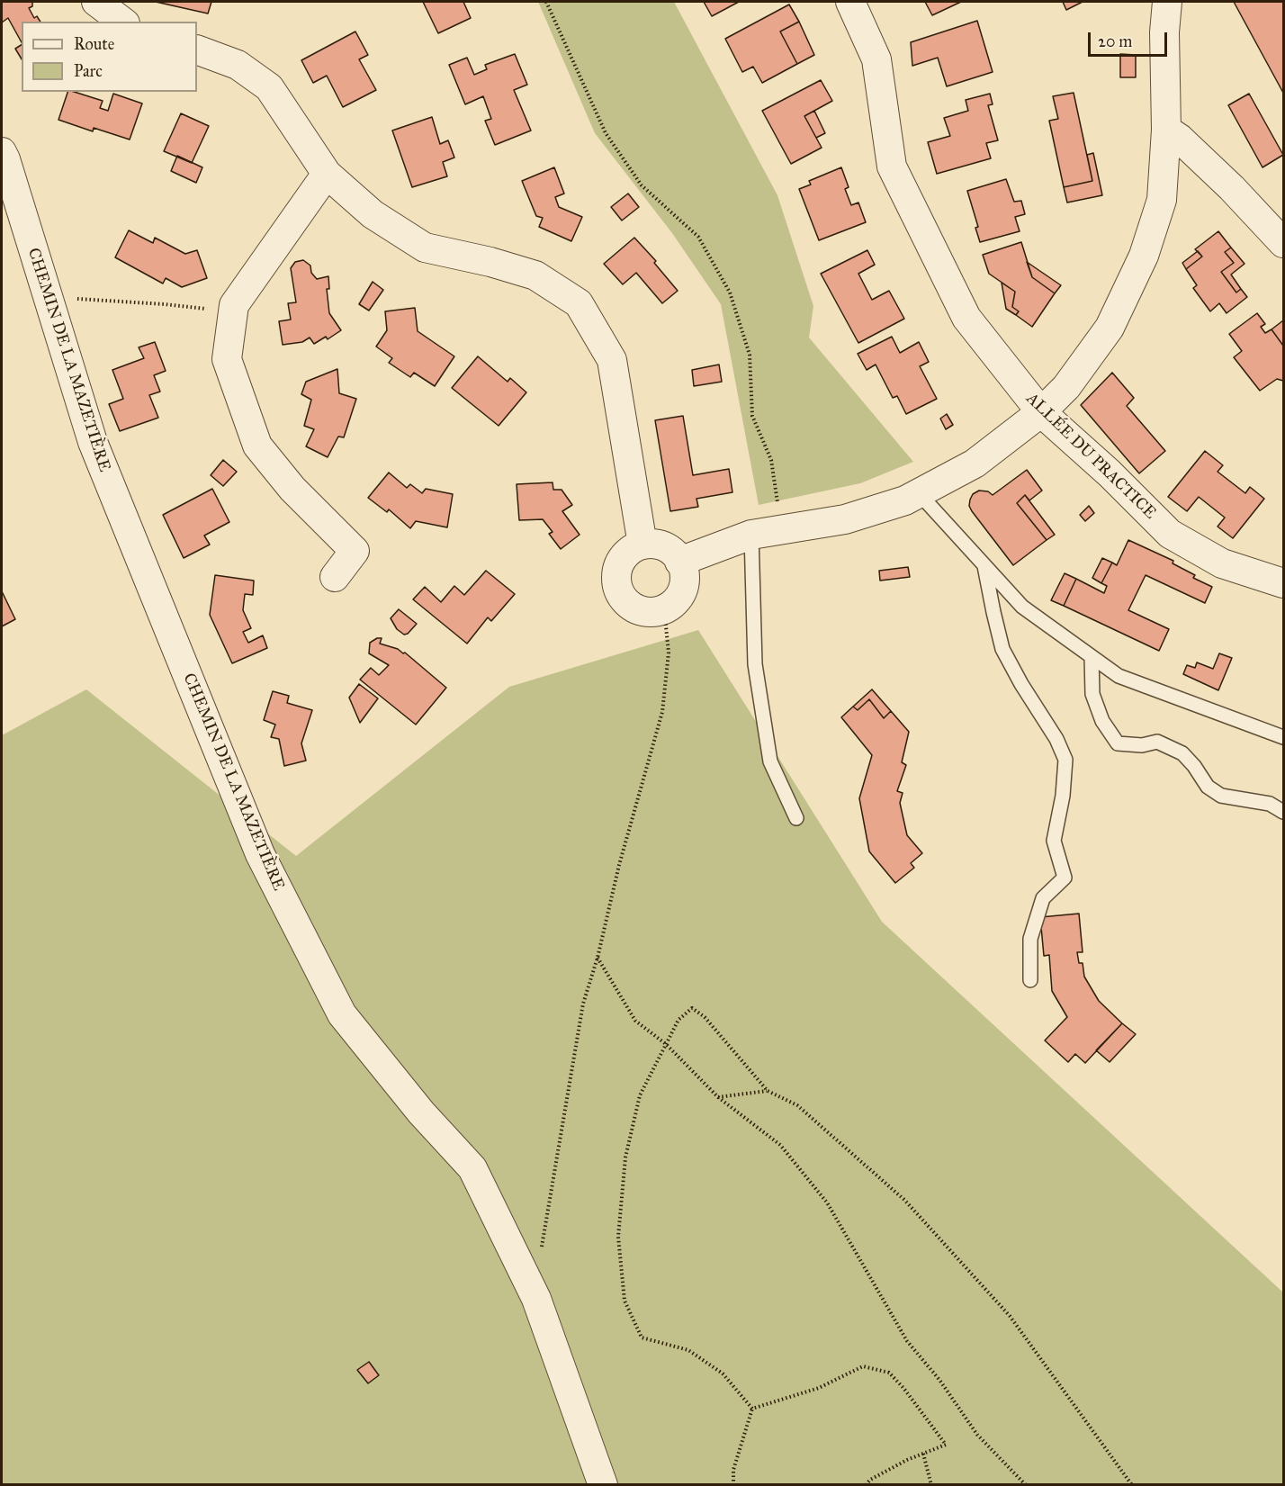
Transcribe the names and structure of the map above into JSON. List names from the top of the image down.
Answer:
{
  "streets": {
    "street": ["CHEMIN DE LA MAZETIÈRE", "ALLÉE DU PRACTICE"]
  },
  "legend": ["Route", "Parc"],
  "scale_bar": "20 m"
}
